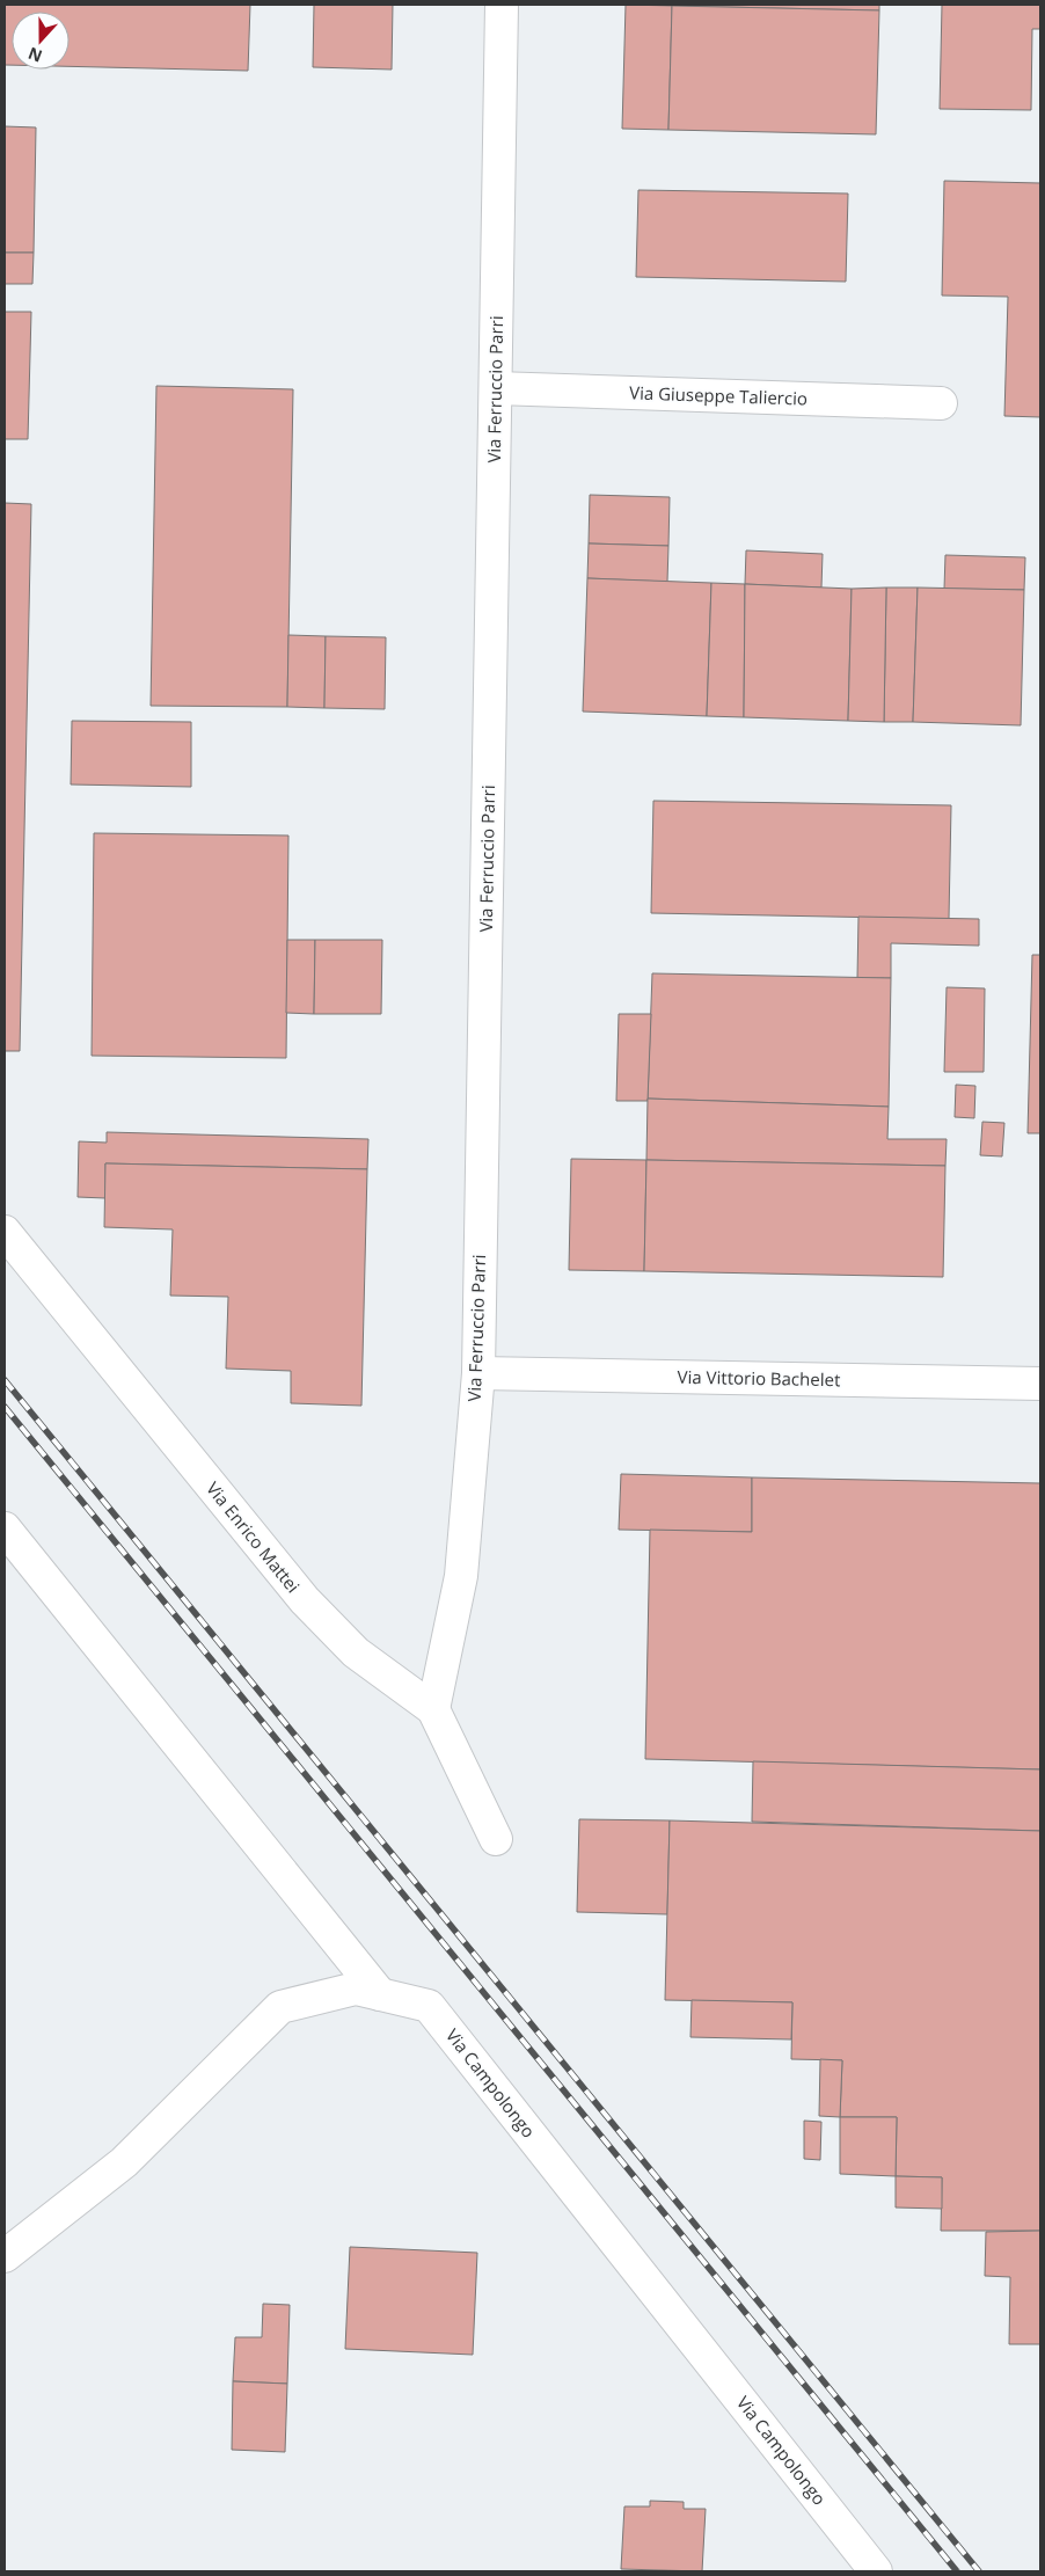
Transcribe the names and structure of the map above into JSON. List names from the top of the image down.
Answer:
{
  "streets": {
    "street": [
      "Via Ferruccio Parri",
      "Via Giuseppe Taliercio",
      "Via Vittorio Bachelet",
      "Via Enrico Mattei",
      "Via Campolongo"
    ]
  },
  "crossings": [
    ["Via Ferruccio Parri", "Via Giuseppe Taliercio"],
    ["Via Ferruccio Parri", "Via Vittorio Bachelet"],
    ["Via Ferruccio Parri", "Via Enrico Mattei"]
  ],
  "north": "bottom"
}
